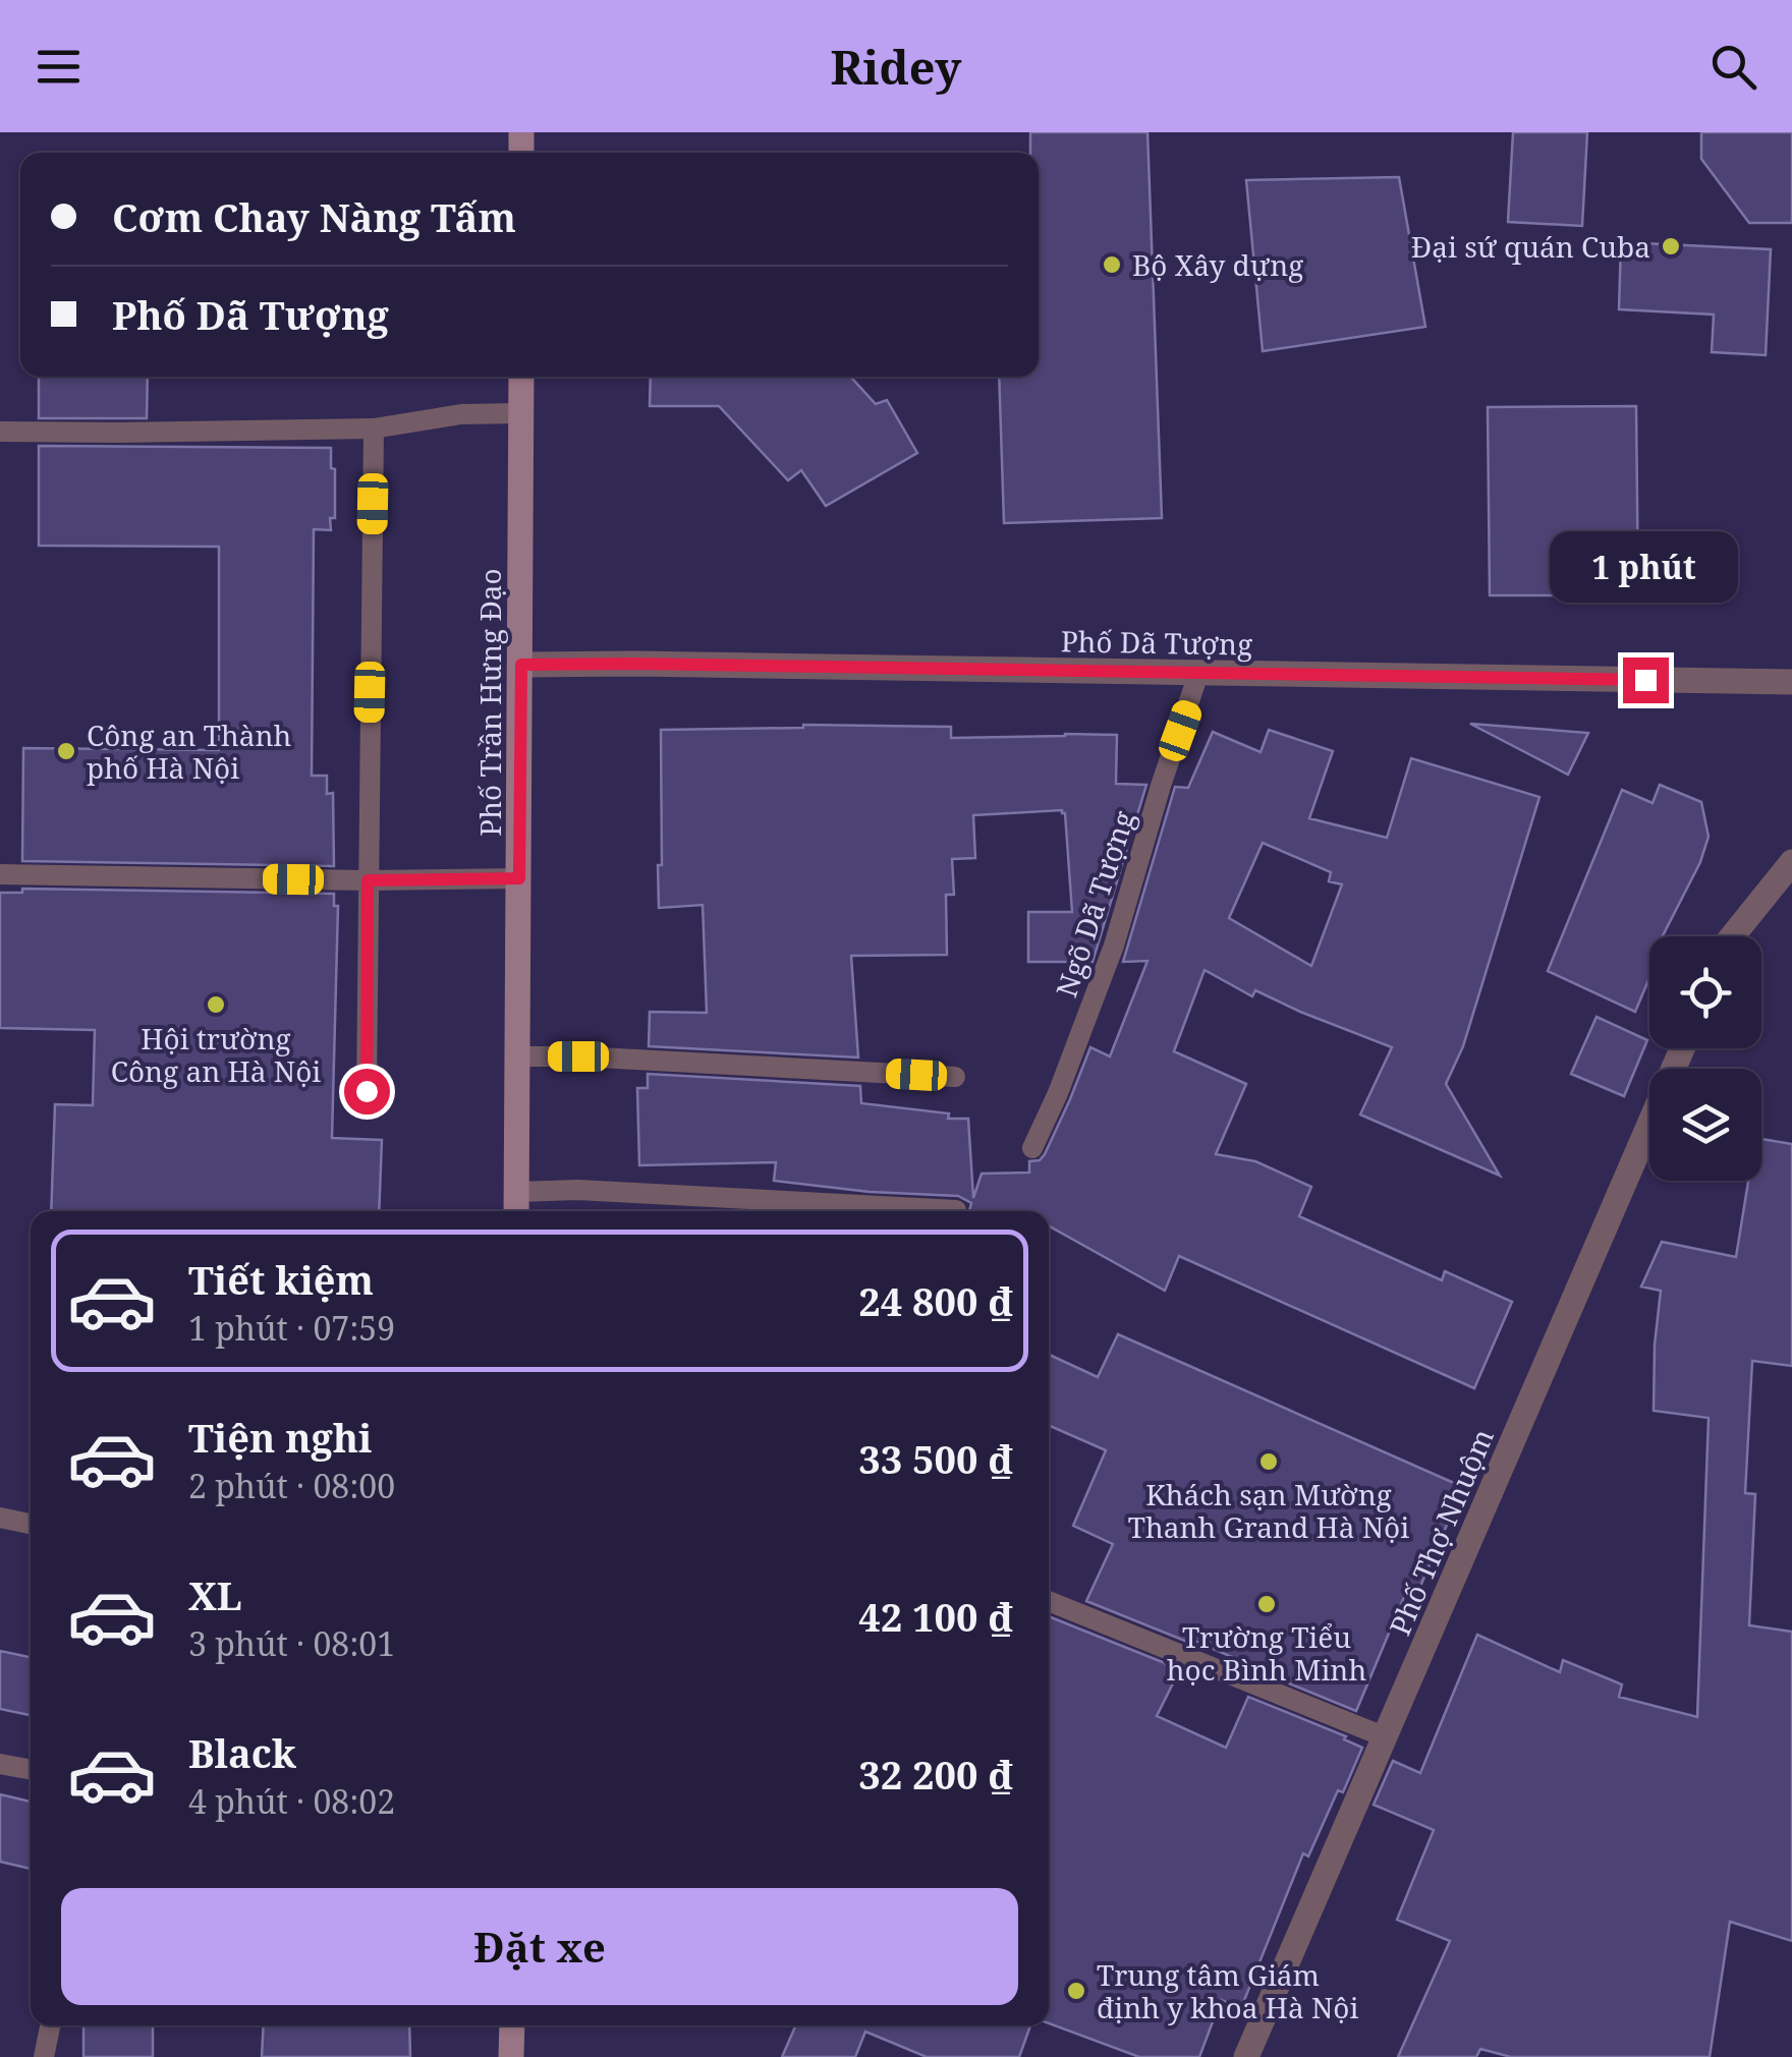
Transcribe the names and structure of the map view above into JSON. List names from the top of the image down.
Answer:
{
  "streets": {
    "main road": ["Phố Trần Hưng Đạo"],
    "street": ["Phố Dã Tượng", "Phố Thợ Nhuộm"],
    "lane": ["Ngõ Dã Tượng"]
  },
  "crossings": [
    ["Phố Dã Tượng", "Phố Trần Hưng Đạo"],
    ["Phố Dã Tượng", "Ngõ Dã Tượng"]
  ],
  "places": [
    "Đại sứ quán Cuba",
    "Bộ Xây dựng",
    "Công an Thành phố Hà Nội",
    "Hội trường Công an Hà Nội",
    "Khách sạn Mường Thanh Grand Hà Nội",
    "Trường Tiểu học Bình Minh",
    "Trung tâm Giám định y khoa Hà Nội"
  ],
  "page": {
    "header": "Ridey",
    "banner": ["Cơm Chay Nàng Tấm", "Phố Dã Tượng"],
    "bubble": "1 phút",
    "list": [
      {
        "name": "Tiết kiệm",
        "note": "1 phút · 07:59",
        "value": "24 800 ₫"
      },
      {
        "name": "Tiện nghi",
        "note": "2 phút · 08:00",
        "value": "33 500 ₫"
      },
      {
        "name": "XL",
        "note": "3 phút · 08:01",
        "value": "42 100 ₫"
      },
      {
        "name": "Black",
        "note": "4 phút · 08:02",
        "value": "32 200 ₫"
      }
    ],
    "buttons": "Đặt xe"
  }
}
